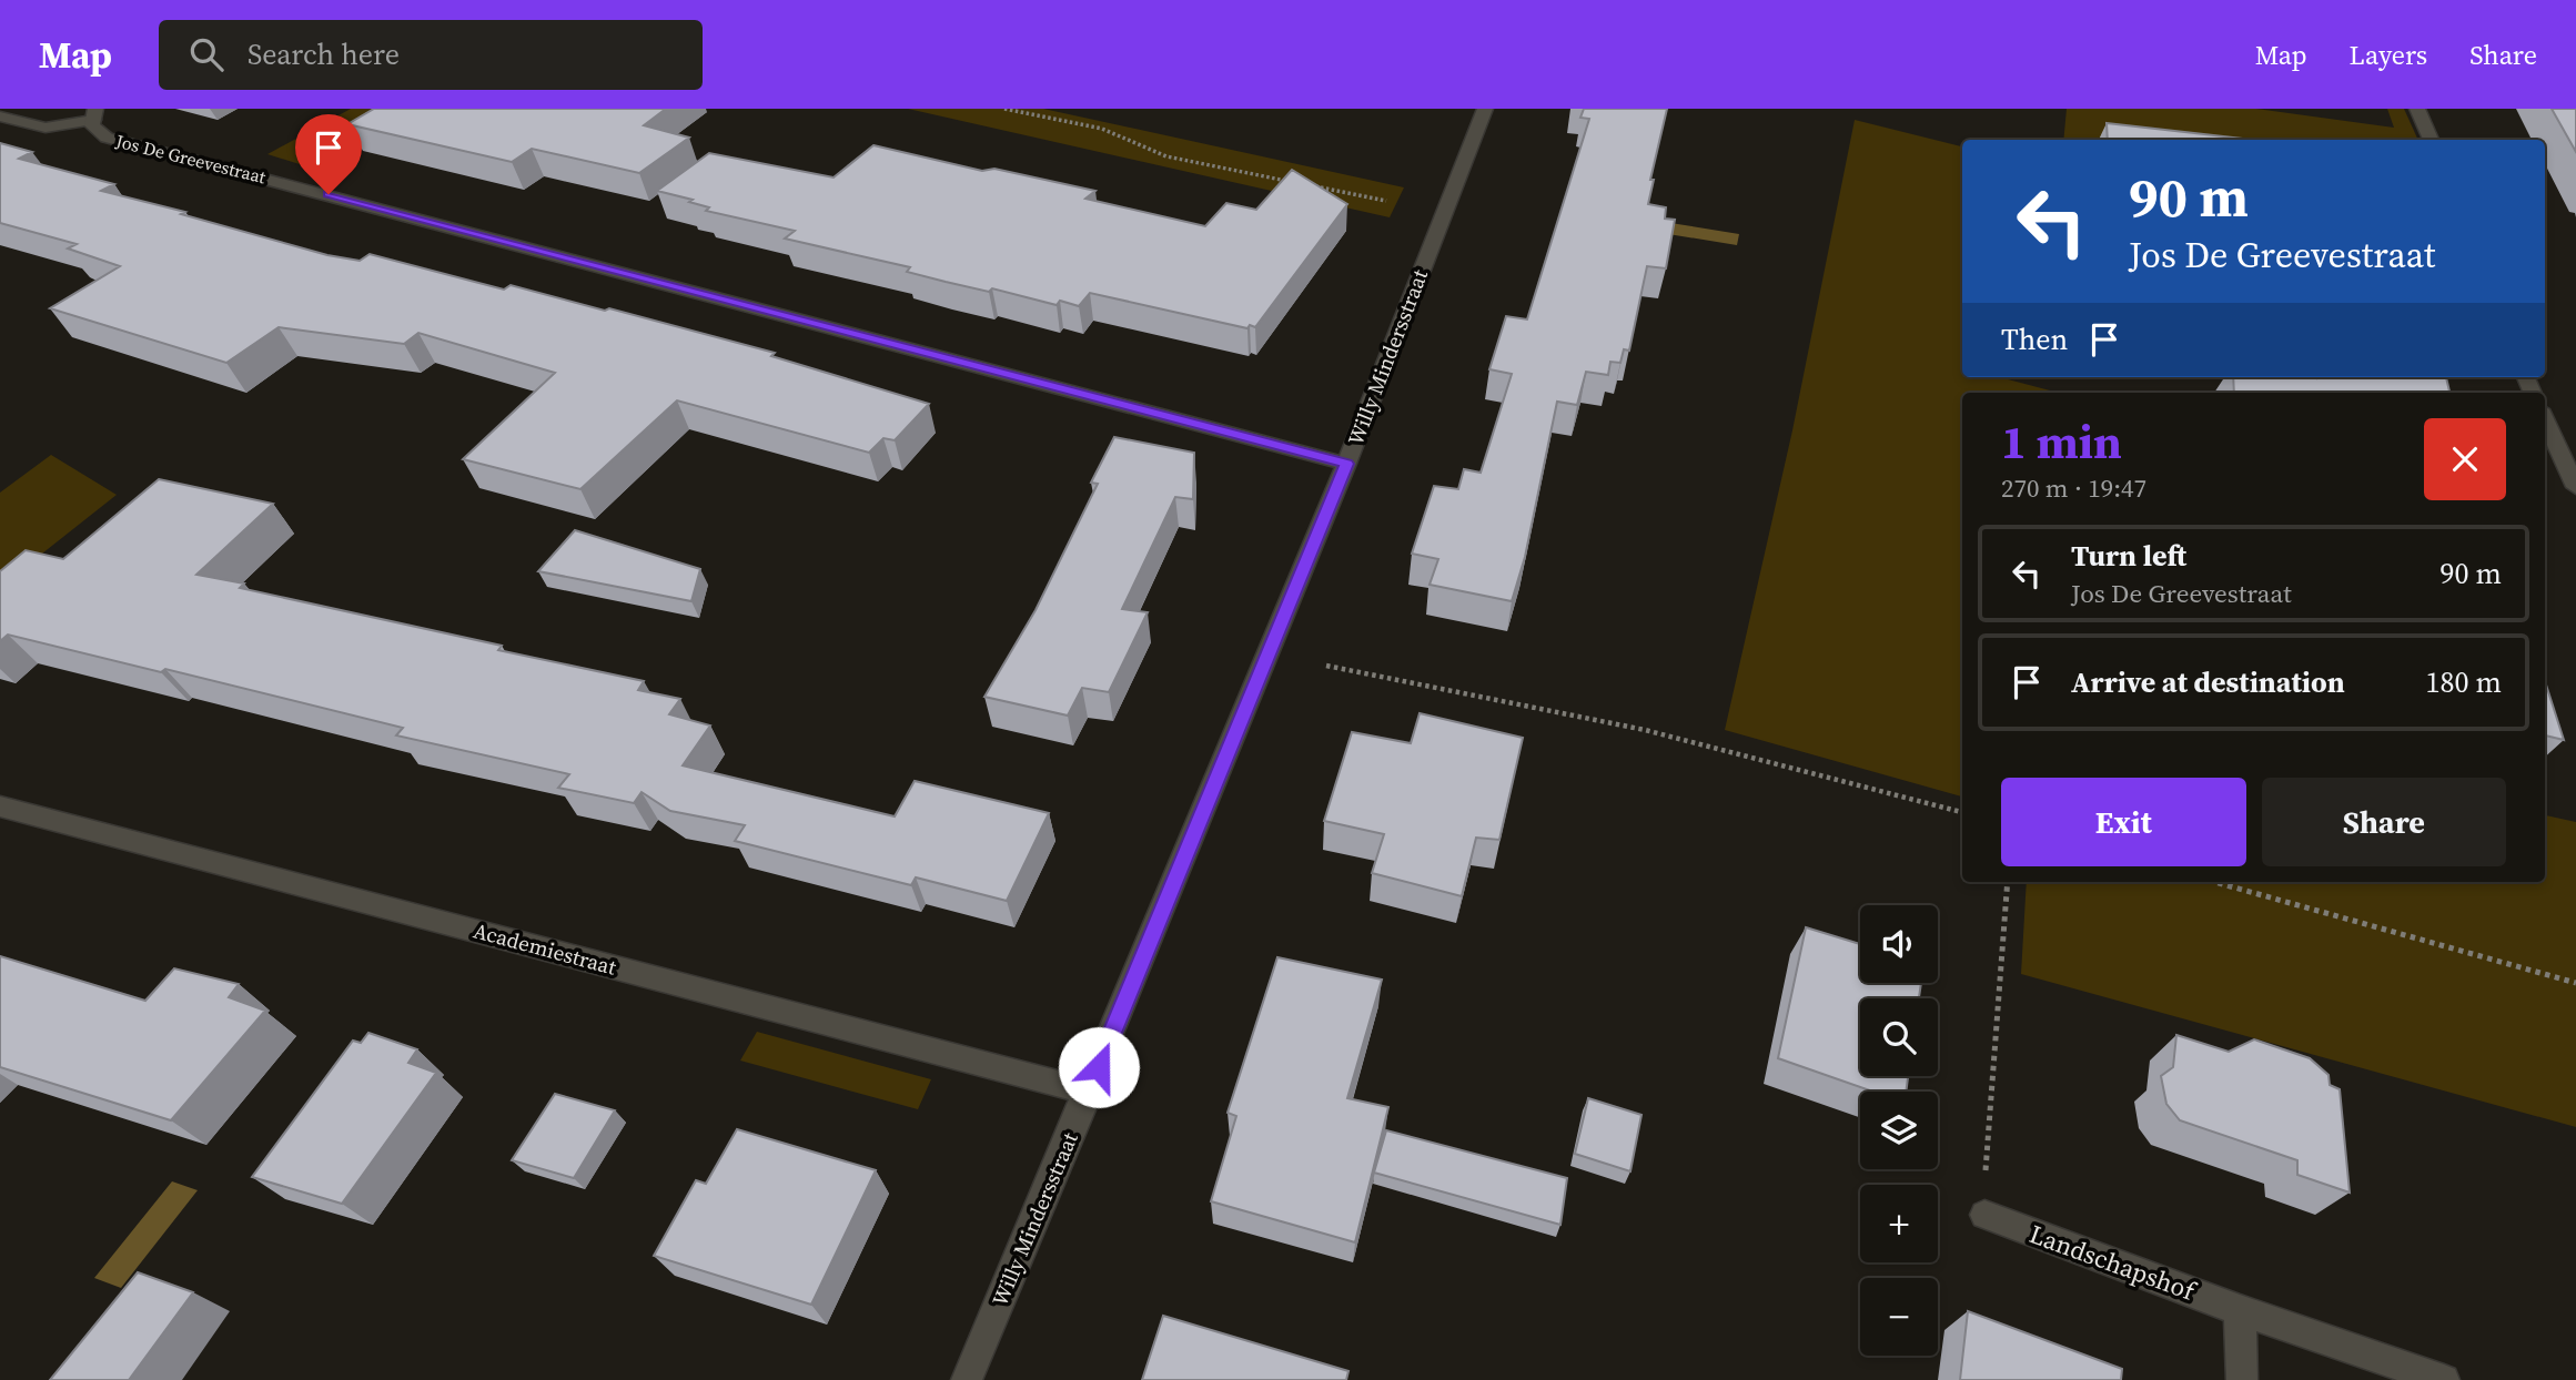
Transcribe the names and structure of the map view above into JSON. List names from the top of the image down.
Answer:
{
  "streets": {
    "street": [
      "Jos De Greevestraat",
      "Willy Mindersstraat",
      "Academiestraat",
      "Landschapshof"
    ]
  },
  "crossings": [
    ["Jos De Greevestraat", "Willy Mindersstraat"],
    ["Willy Mindersstraat", "Academiestraat"]
  ],
  "page": {
    "header": "Map",
    "search": "Search here",
    "nav": ["Map", "Layers", "Share"],
    "turn": ["90 m", "Jos De Greevestraat"],
    "then": "Then",
    "heading": ["1 min", "270 m · 19:47"],
    "list": [
      {
        "name": "Turn left",
        "note": "Jos De Greevestraat",
        "value": "90 m"
      },
      {
        "name": "Arrive at destination",
        "value": "180 m"
      }
    ],
    "buttons": ["Exit", "Share"],
    "map_buttons": ["+", "−"]
  }
}
